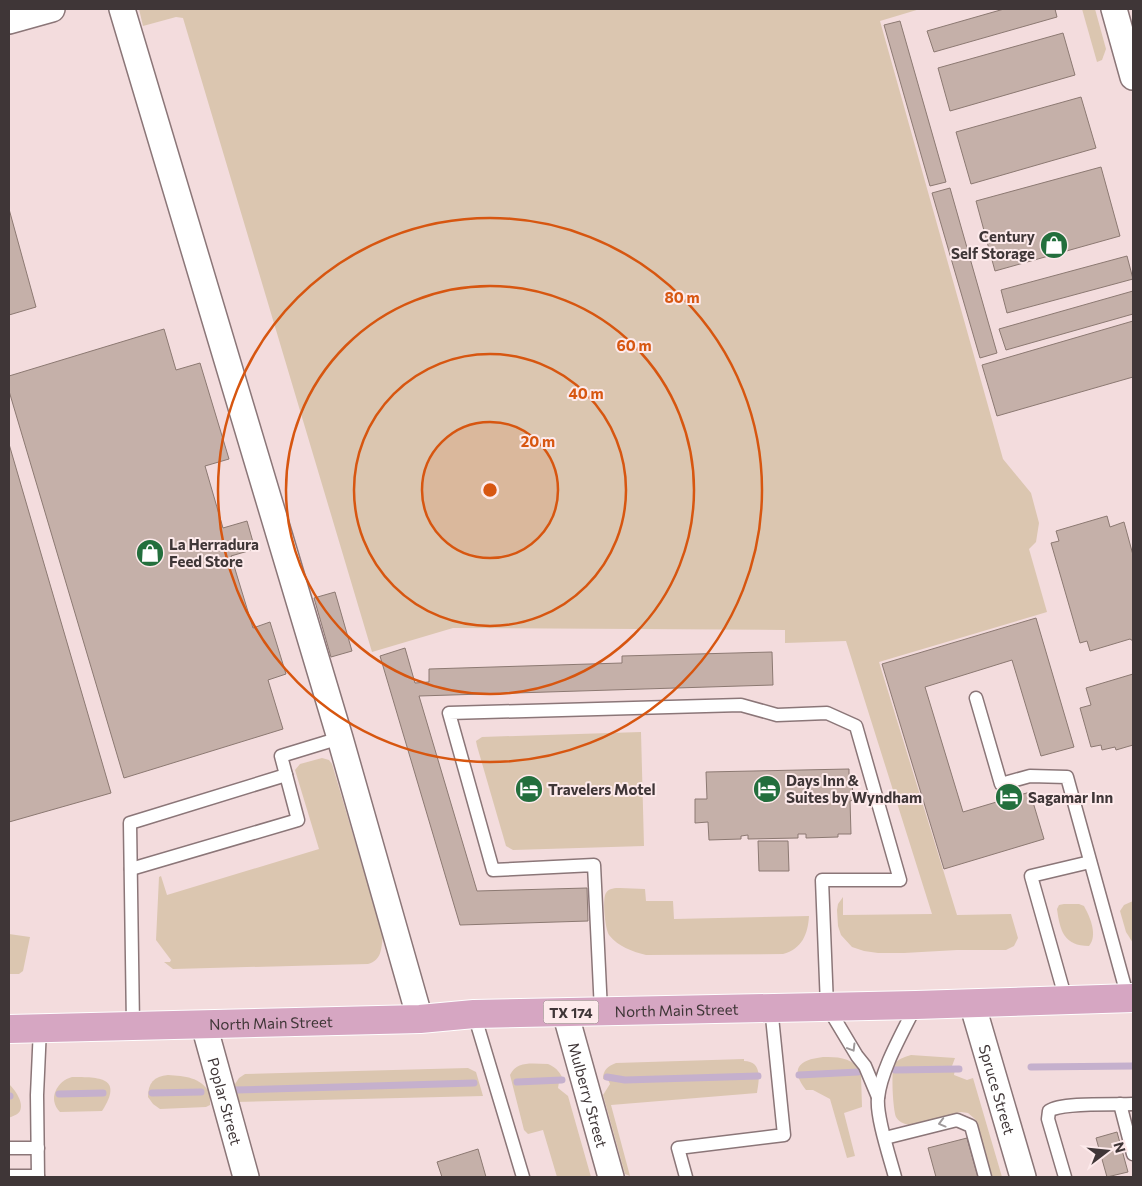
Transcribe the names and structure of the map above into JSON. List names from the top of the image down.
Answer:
{
  "streets": {
    "main road": ["North Main Street", "TX 174"],
    "street": ["Spruce Street", "Mulberry Street", "Poplar Street"]
  },
  "crossings": [
    ["North Main Street", "Spruce Street"],
    ["North Main Street", "Mulberry Street"],
    ["North Main Street", "Poplar Street"]
  ],
  "places": {
    "shop": ["Century Self Storage", "La Herradura Feed Store"],
    "hotel": ["Travelers Motel", "Days Inn & Suites by Wyndham", "Sagamar Inn"]
  },
  "north": "right",
  "rings": [
    "80 m",
    "60 m",
    "40 m",
    "20 m"
  ]
}
